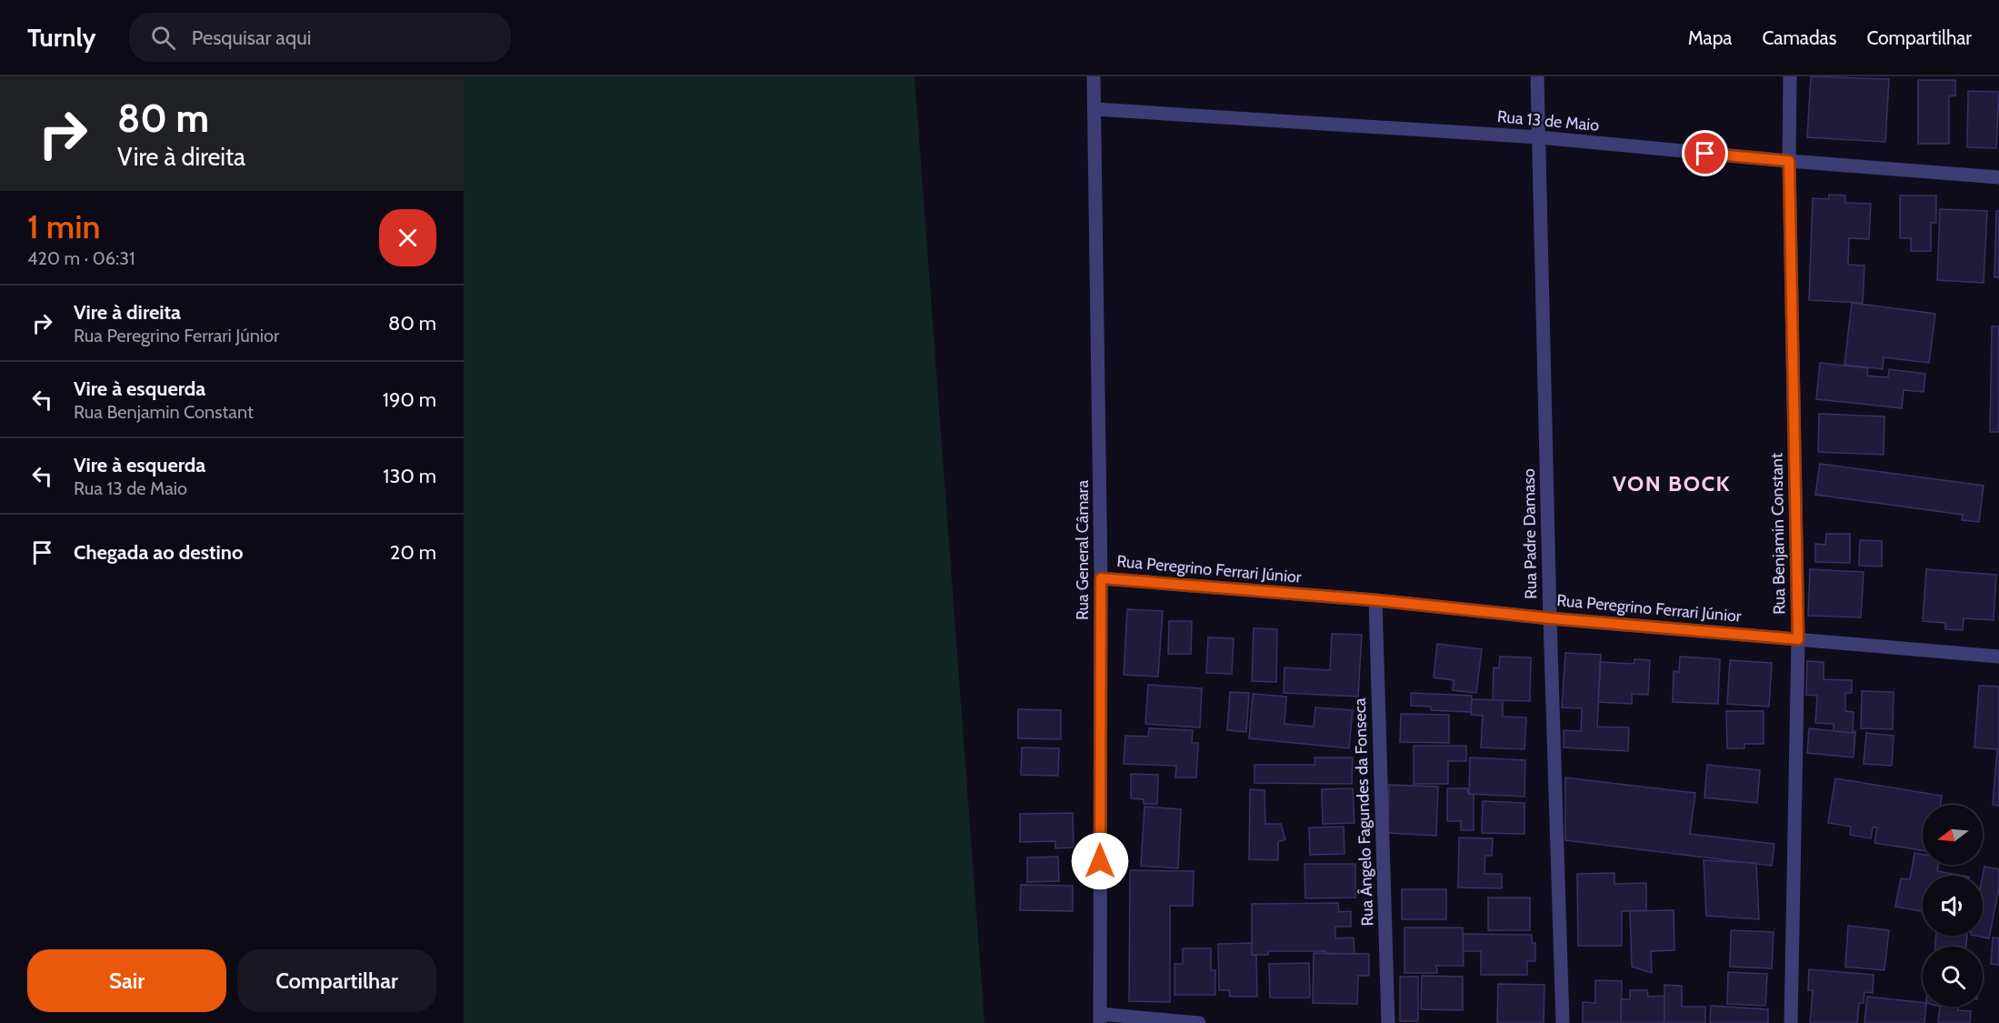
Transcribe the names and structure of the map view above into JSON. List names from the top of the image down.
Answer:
{
  "streets": {
    "street": [
      "Rua 13 de Maio",
      "Rua Padre Damaso",
      "Rua Benjamin Constant",
      "Rua General Câmara",
      "Rua Peregrino Ferrari Júnior",
      "Rua Ângelo Fagundes da Fonseca"
    ]
  },
  "crossings": [
    ["Rua 13 de Maio", "Rua Padre Damaso"],
    ["Rua 13 de Maio", "Rua Benjamin Constant"],
    ["Rua 13 de Maio", "Rua General Câmara"],
    ["Rua Padre Damaso", "Rua Peregrino Ferrari Júnior"],
    ["Rua Benjamin Constant", "Rua Peregrino Ferrari Júnior"],
    ["Rua General Câmara", "Rua Peregrino Ferrari Júnior"],
    ["Rua Peregrino Ferrari Júnior", "Rua Ângelo Fagundes da Fonseca"]
  ],
  "districts": ["VON BOCK"],
  "north": "left",
  "page": {
    "header": "Turnly",
    "search": "Pesquisar aqui",
    "nav": ["Mapa", "Camadas", "Compartilhar"],
    "turn": ["80 m", "Vire à direita"],
    "heading": ["1 min", "420 m · 06:31"],
    "list": [
      {
        "name": "Vire à direita",
        "note": "Rua Peregrino Ferrari Júnior",
        "value": "80 m"
      },
      {
        "name": "Vire à esquerda",
        "note": "Rua Benjamin Constant",
        "value": "190 m"
      },
      {
        "name": "Vire à esquerda",
        "note": "Rua 13 de Maio",
        "value": "130 m"
      },
      {
        "name": "Chegada ao destino",
        "value": "20 m"
      }
    ],
    "buttons": ["Sair", "Compartilhar"]
  }
}
